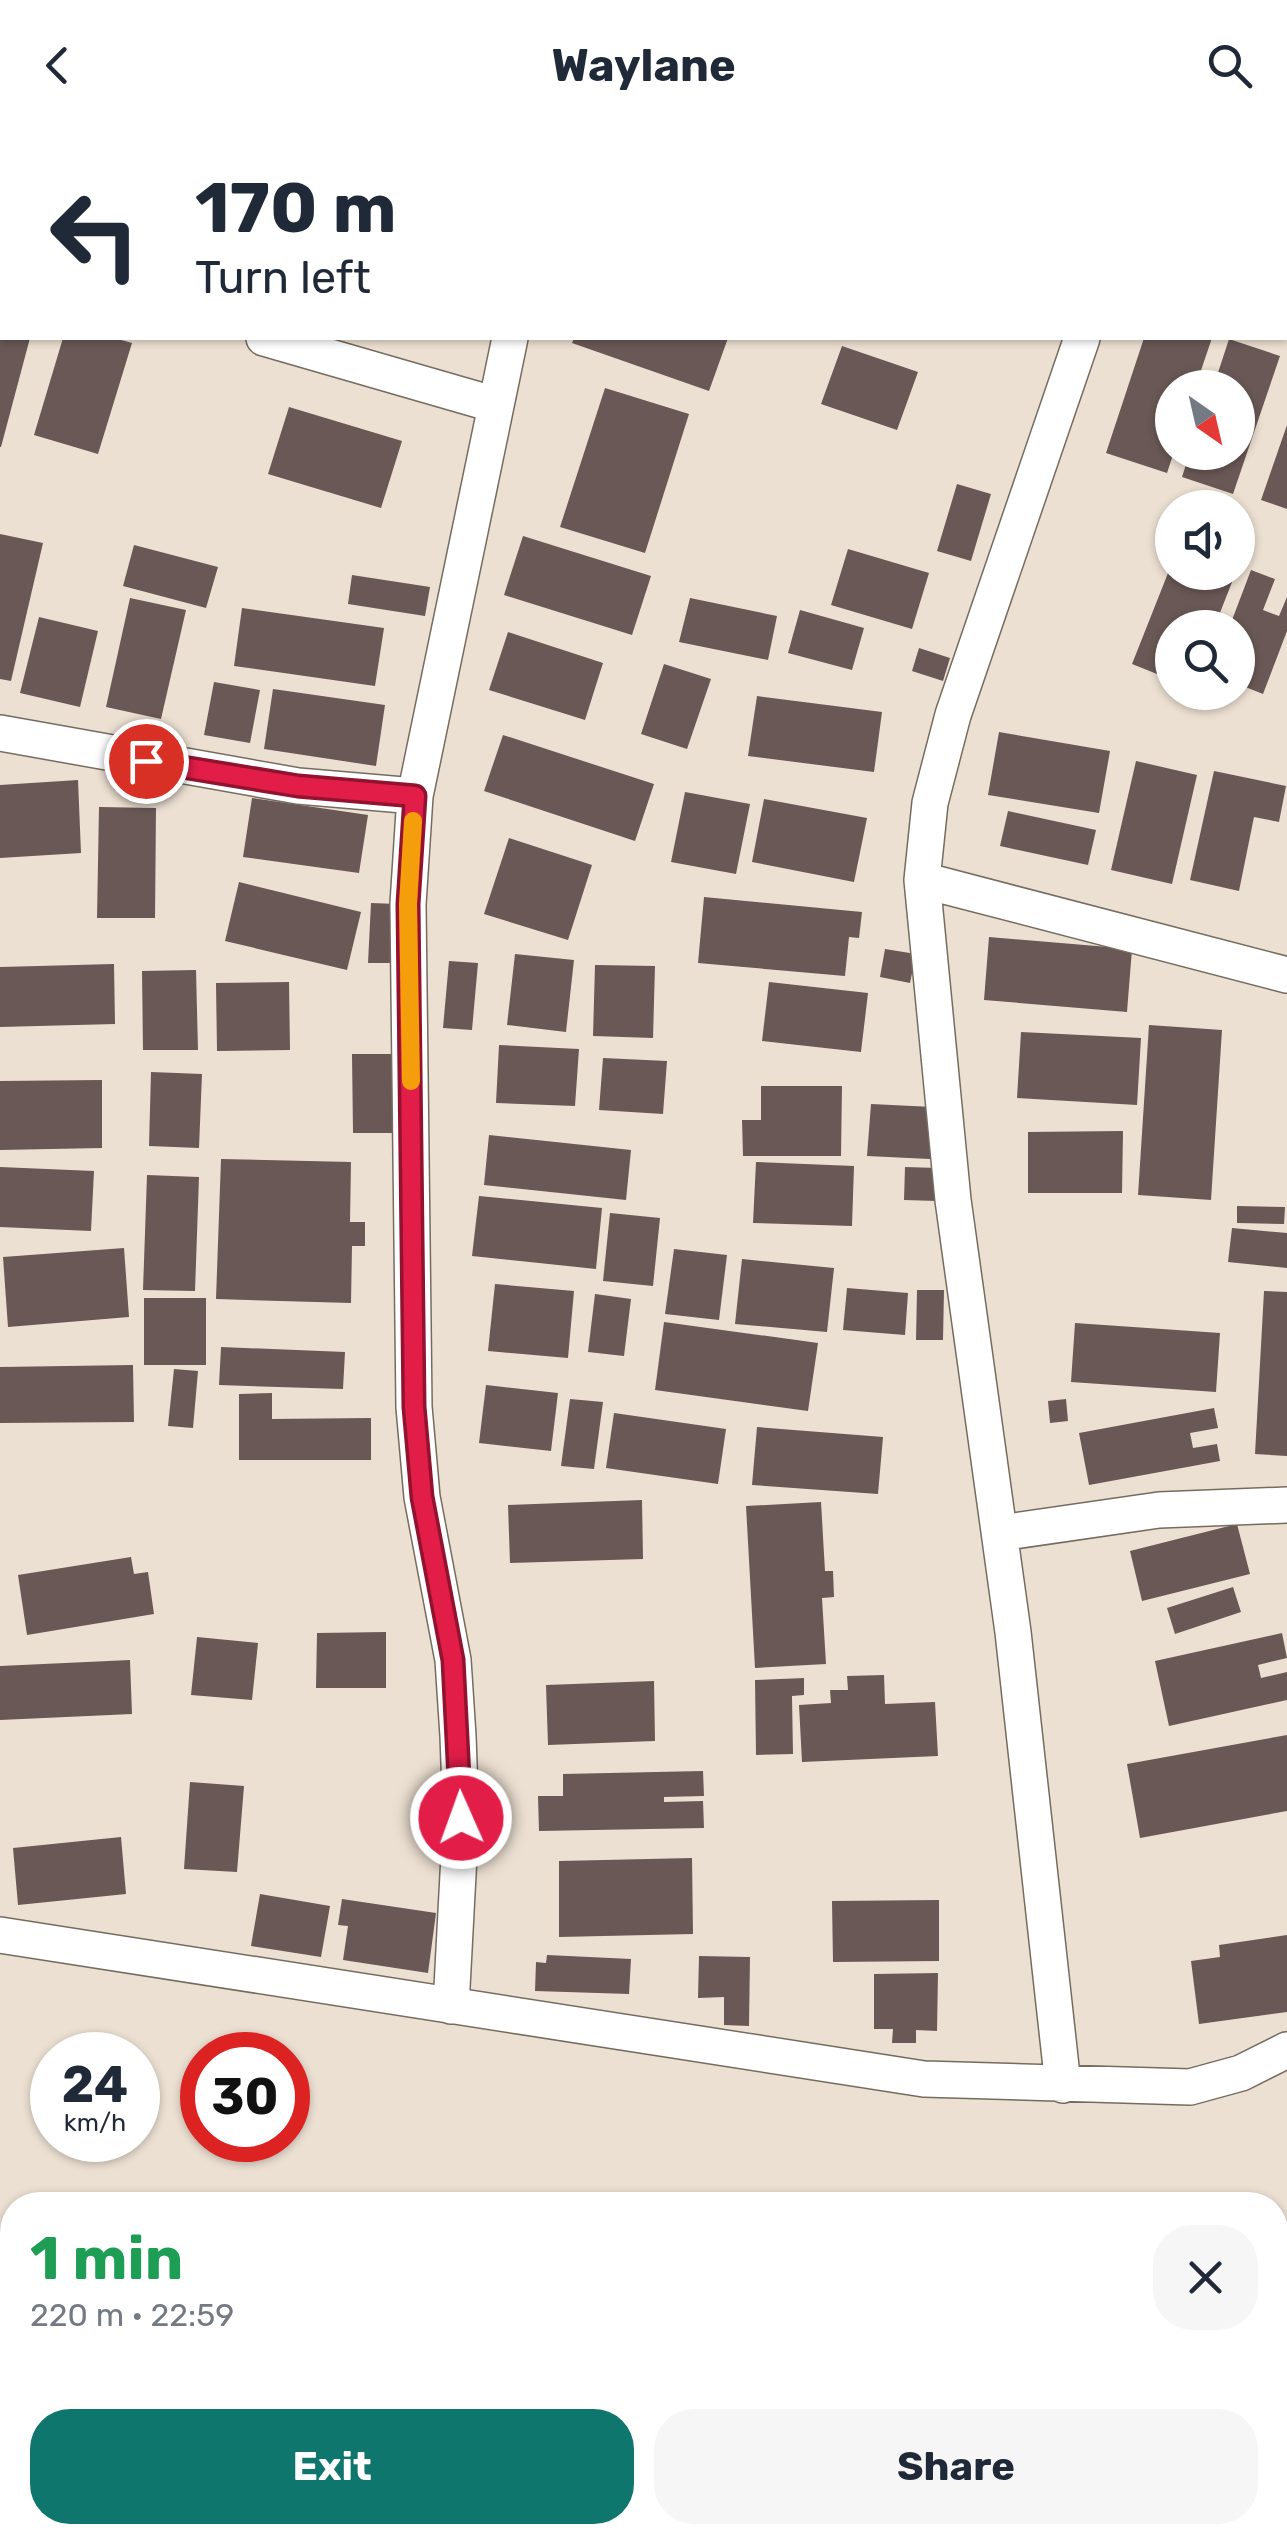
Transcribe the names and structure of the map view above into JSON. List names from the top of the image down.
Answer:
{
  "north": "bottom right",
  "page": {
    "header": "Waylane",
    "turn": ["170 m", "Turn left"],
    "speed": "24 km/h",
    "limit": "30",
    "heading": ["1 min", "220 m · 22:59"],
    "buttons": ["Exit", "Share"]
  }
}
